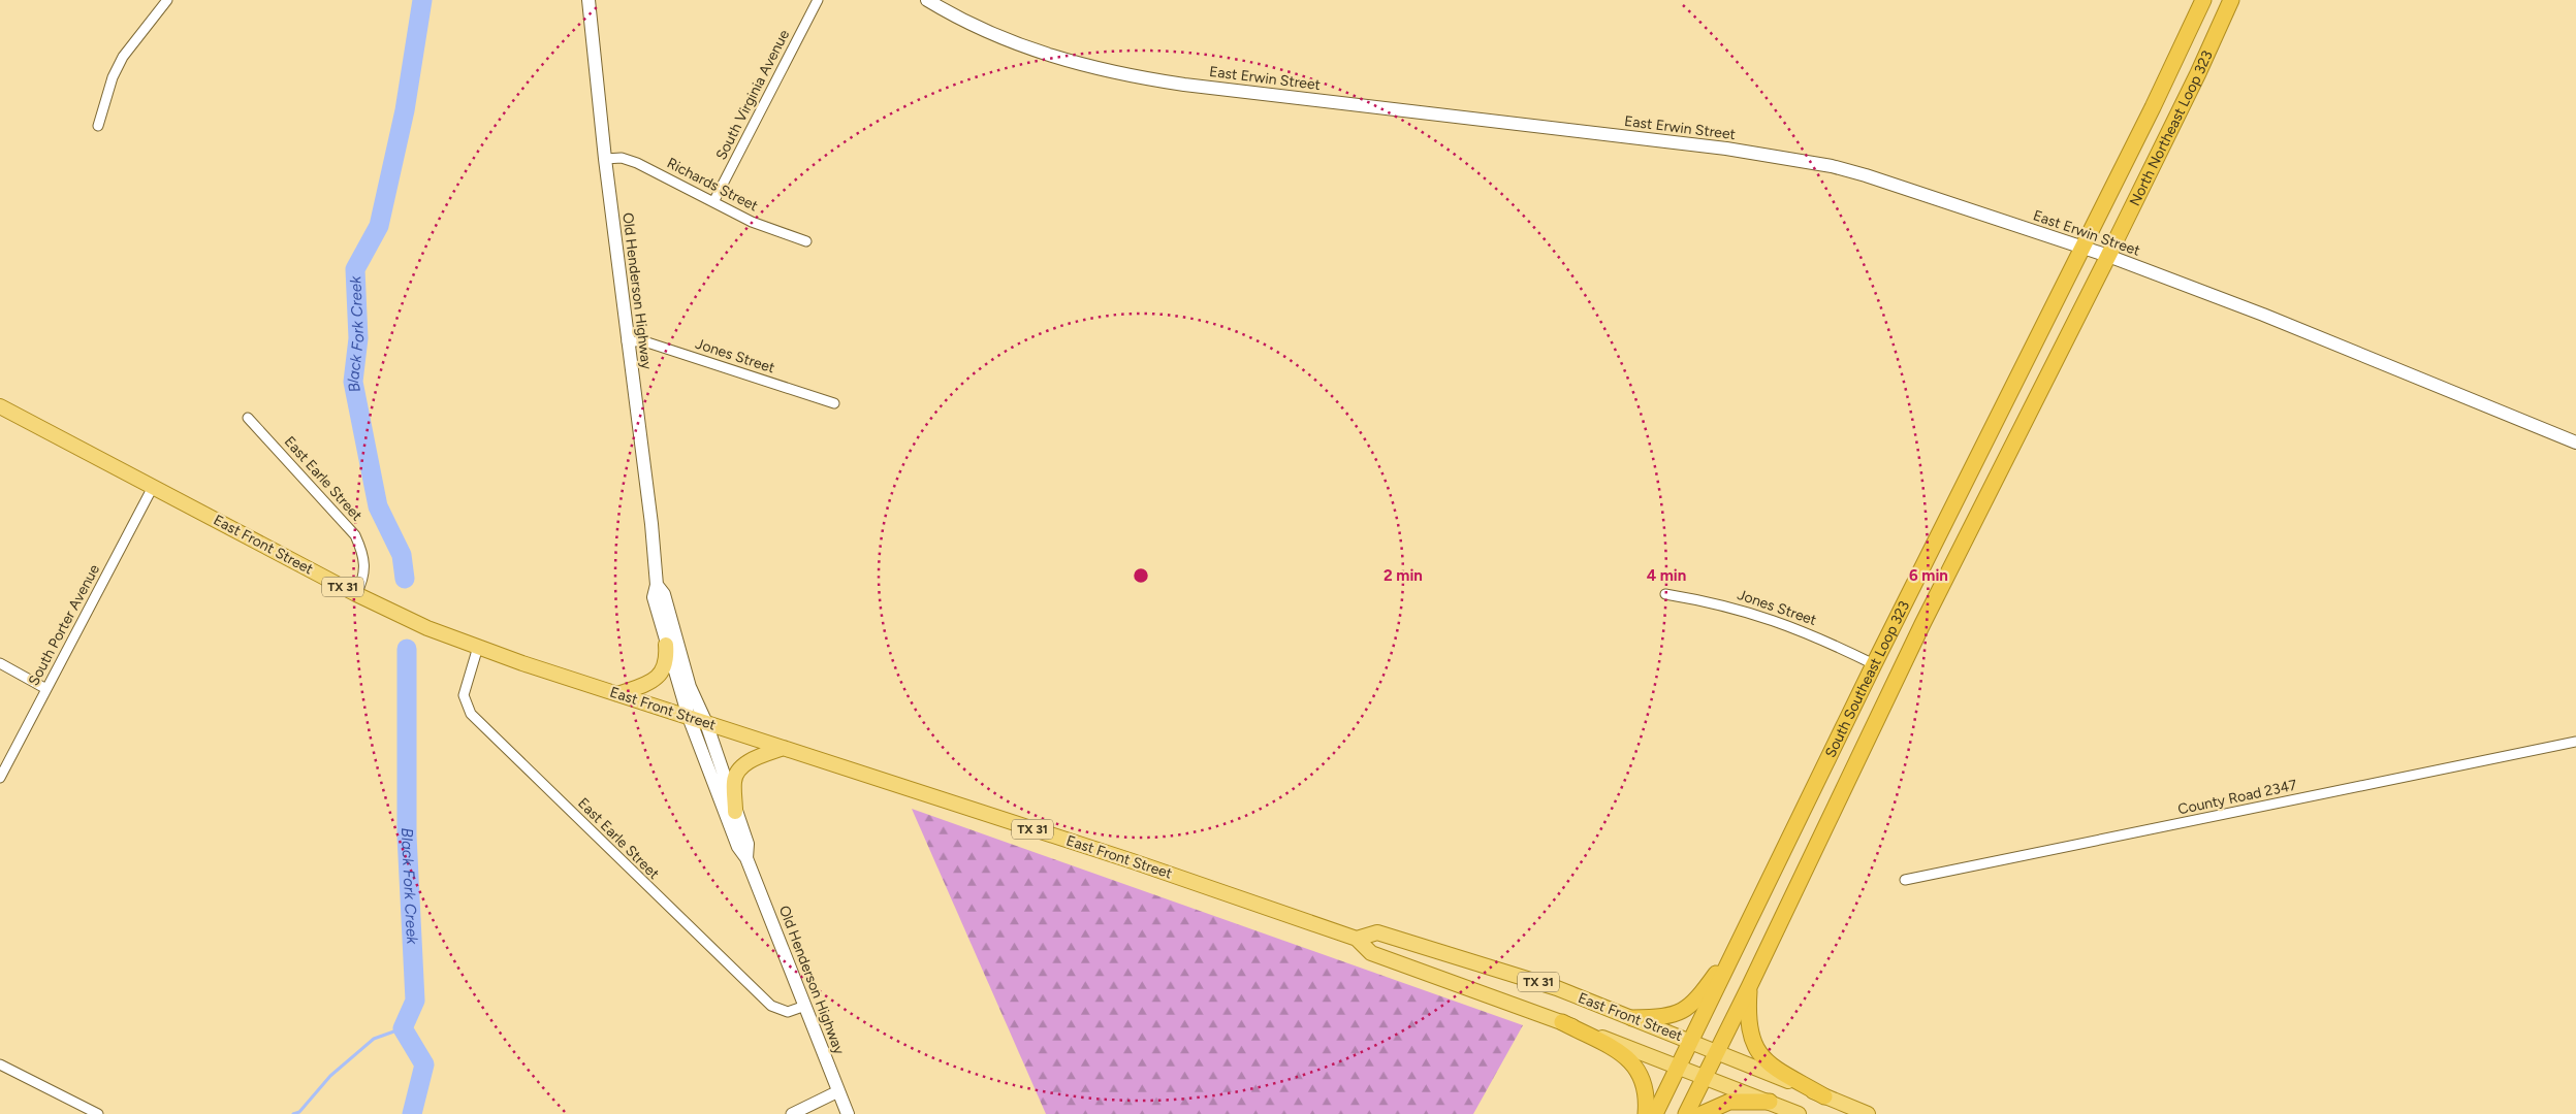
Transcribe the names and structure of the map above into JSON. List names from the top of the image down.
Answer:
{
  "streets": {
    "highway": ["North Northeast Loop 323", "South Southeast Loop 323"],
    "main road": [
      "East Erwin Street",
      "Old Henderson Highway",
      "East Front Street",
      "TX 31"
    ],
    "street": [
      "South Virginia Avenue",
      "Richards Street",
      "Jones Street",
      "East Earle Street",
      "South Porter Avenue",
      "County Road 2347"
    ]
  },
  "crossings": [
    ["East Erwin Street", "North Northeast Loop 323"],
    ["East Erwin Street", "South Southeast Loop 323"],
    ["South Virginia Avenue", "Richards Street"],
    ["North Northeast Loop 323", "South Southeast Loop 323"],
    ["Richards Street", "Old Henderson Highway"],
    ["Old Henderson Highway", "Jones Street"],
    ["Old Henderson Highway", "East Earle Street"],
    ["Old Henderson Highway", "East Front Street"],
    ["Jones Street", "South Southeast Loop 323"],
    ["East Earle Street", "East Front Street"],
    ["East Front Street", "South Porter Avenue"],
    ["East Front Street", "South Southeast Loop 323"]
  ],
  "water": ["Black Fork Creek"],
  "rings": ["2 min", "4 min", "6 min"]
}
